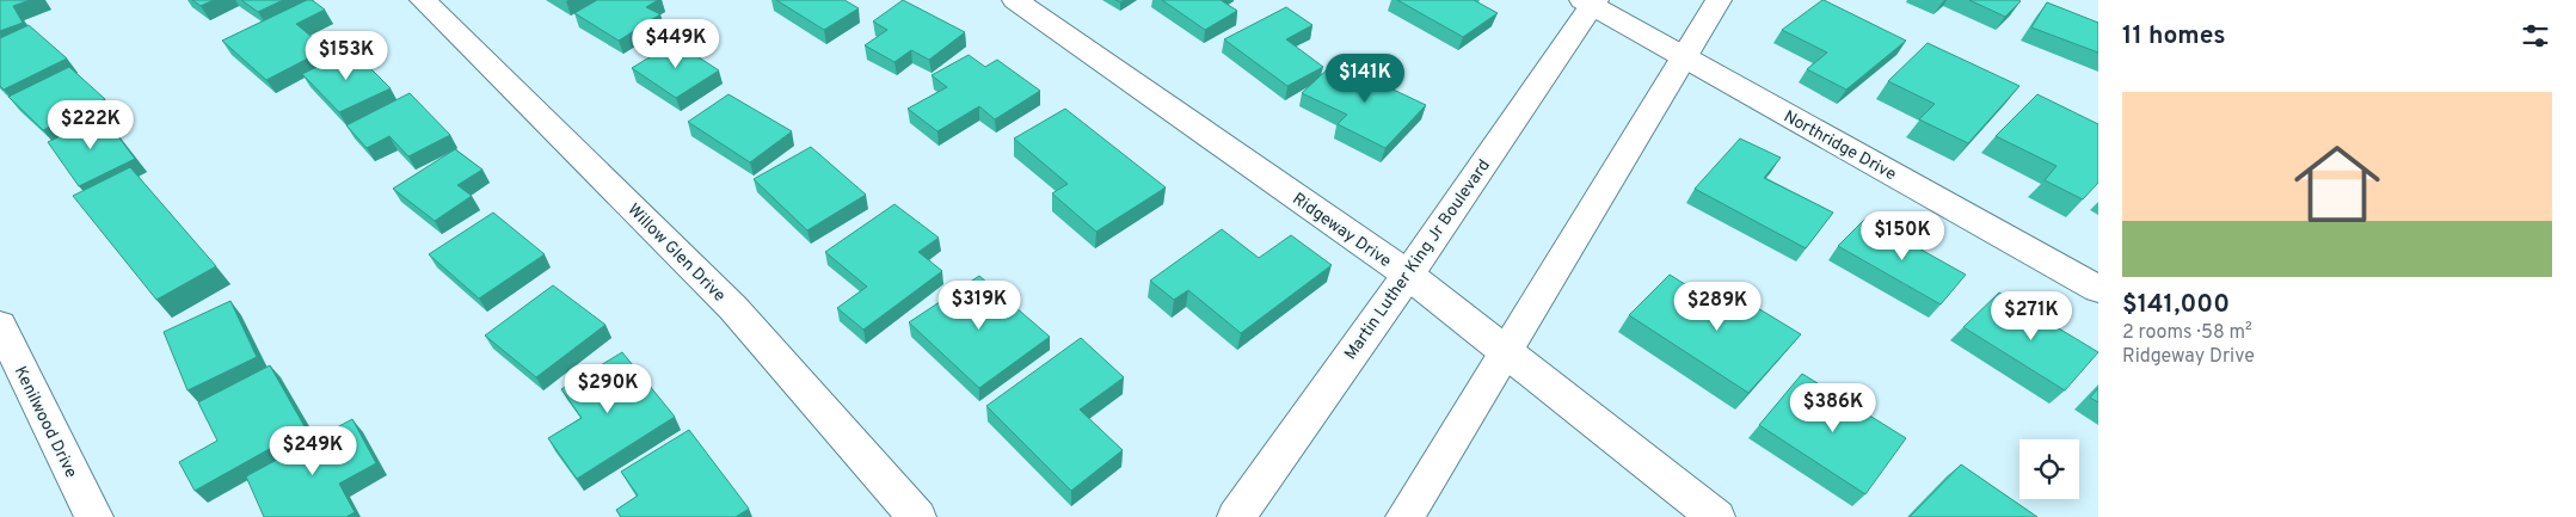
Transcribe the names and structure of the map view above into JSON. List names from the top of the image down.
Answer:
{
  "streets": {
    "street": [
      "Northridge Drive",
      "Ridgeway Drive",
      "Willow Glen Drive",
      "Martin Luther King Jr Boulevard",
      "Kenilwood Drive"
    ]
  },
  "crossings": [
    ["Northridge Drive", "Martin Luther King Jr Boulevard"],
    ["Ridgeway Drive", "Martin Luther King Jr Boulevard"]
  ],
  "page": {
    "heading": "11 homes",
    "price": [
      "$449K",
      "$153K",
      "$141K",
      "$222K",
      "$150K",
      "$319K",
      "$289K",
      "$271K",
      "$290K",
      "$386K",
      "$249K"
    ],
    "list": [
      {
        "name": "$141,000",
        "note": "2 rooms · 58 m² · Ridgeway Drive"
      }
    ]
  }
}
